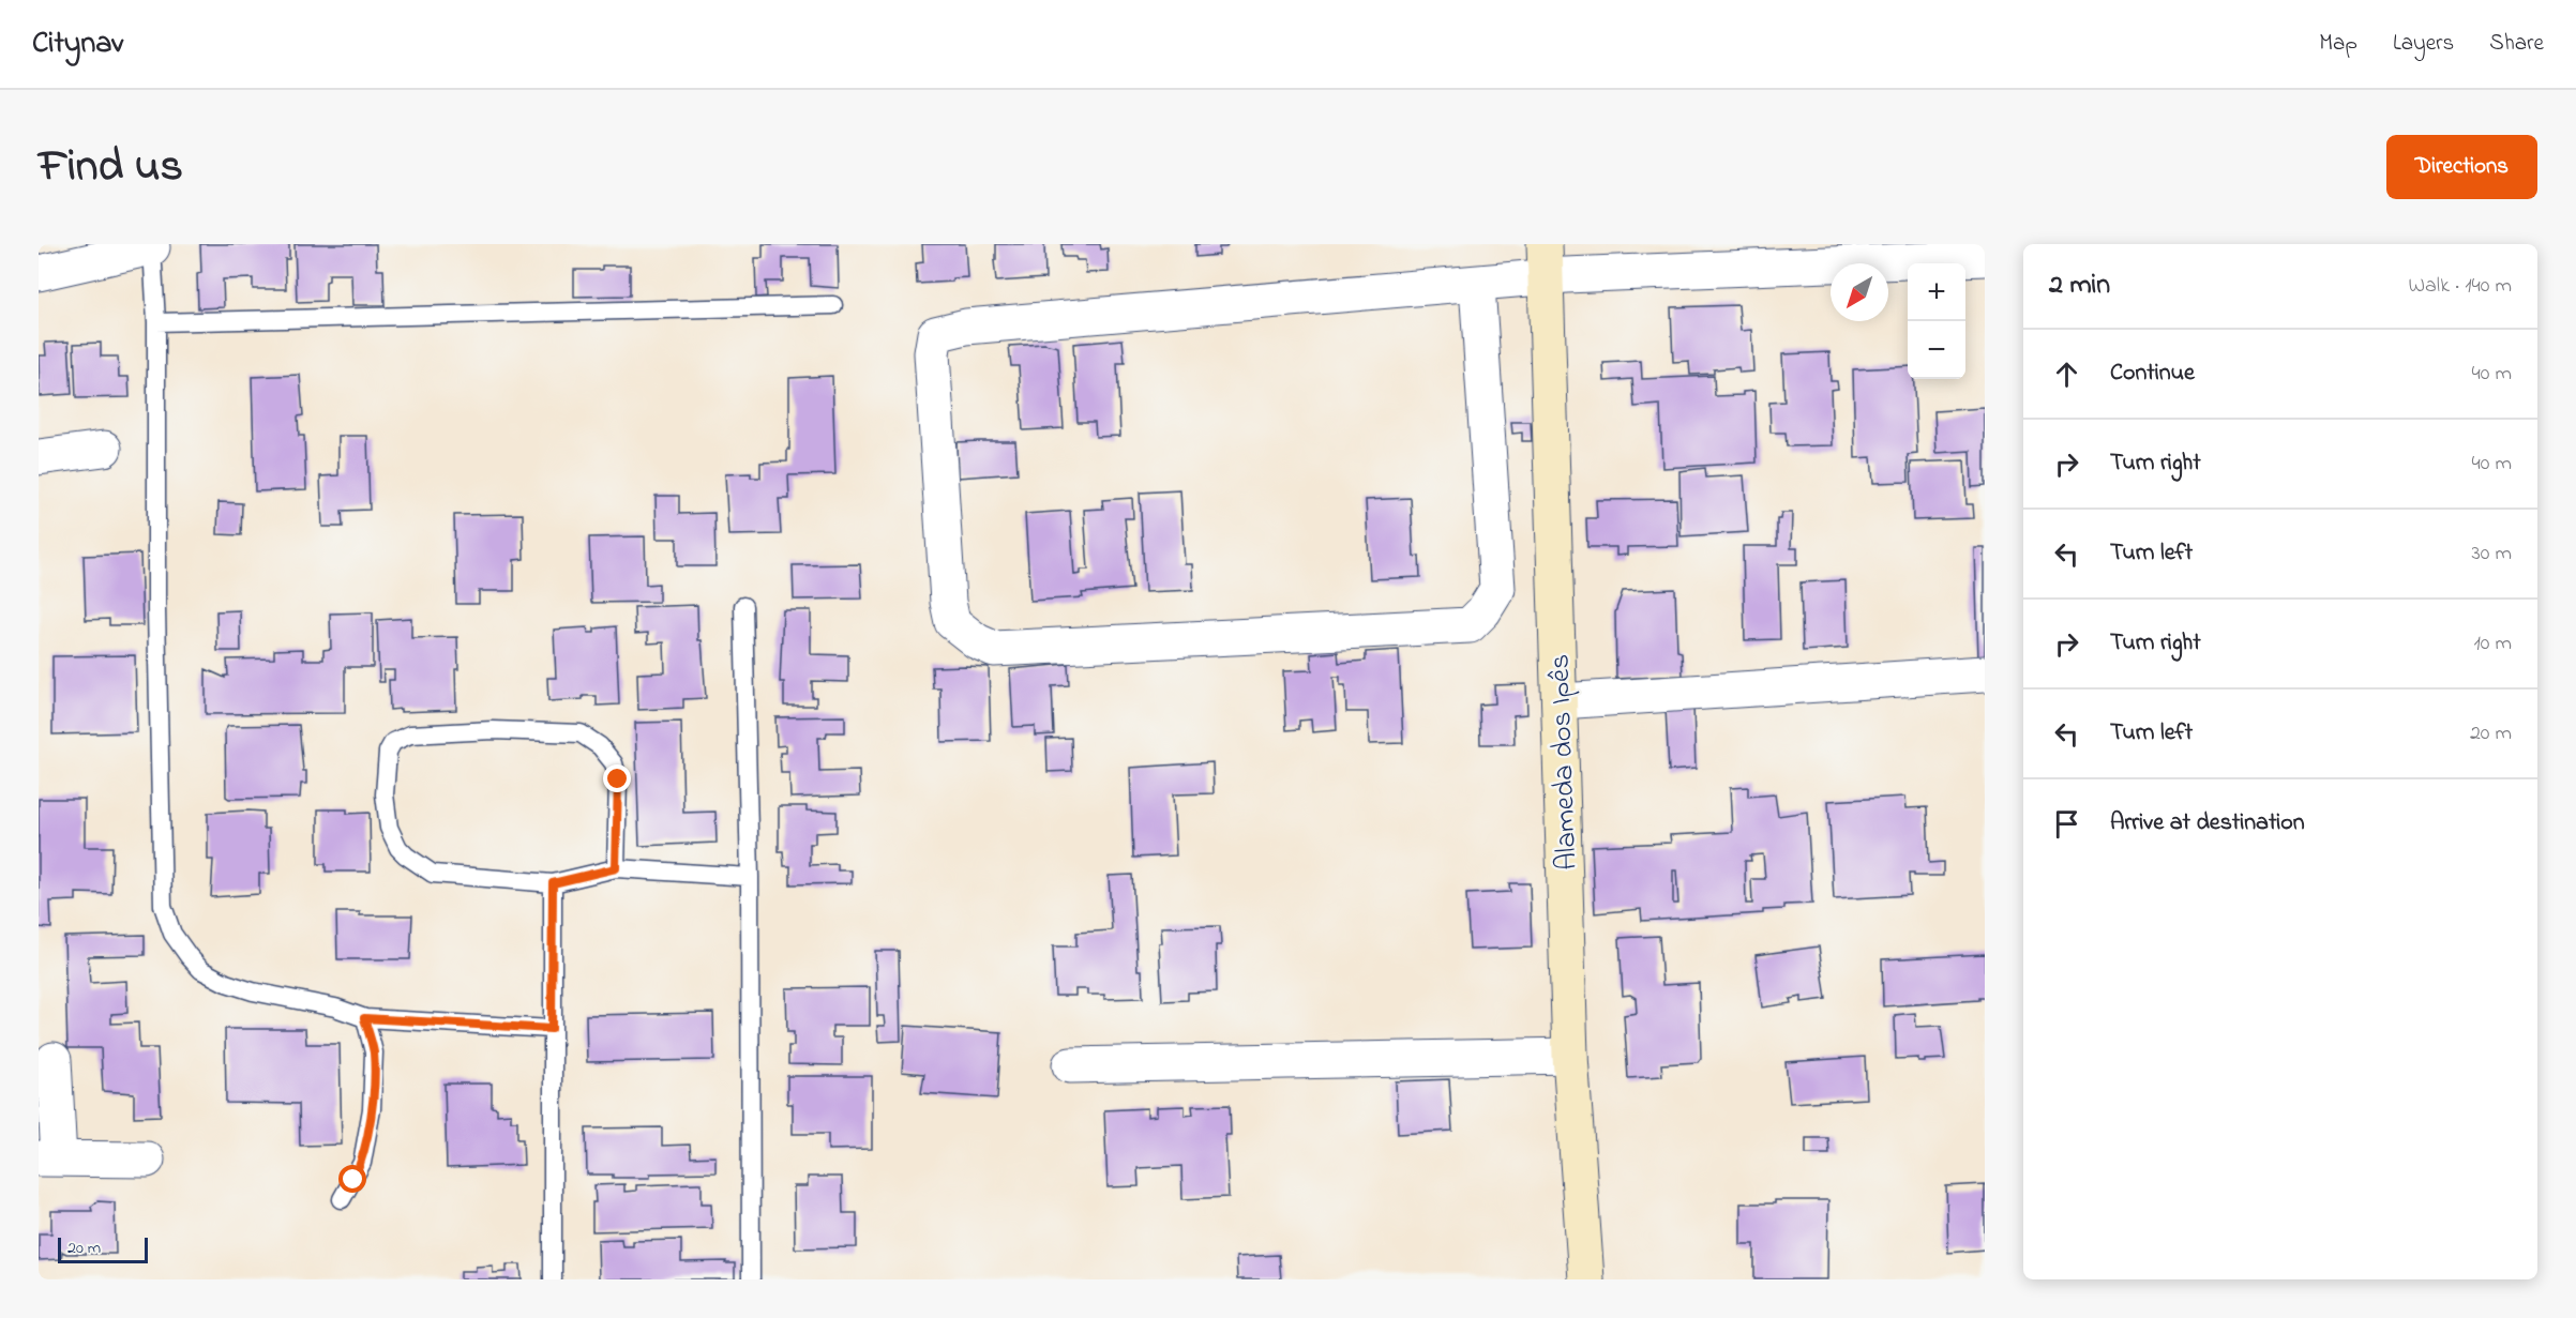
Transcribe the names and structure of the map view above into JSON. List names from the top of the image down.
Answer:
{
  "streets": {
    "street": ["Alameda dos Ipês"]
  },
  "scale_bar": "20 m",
  "north": "bottom left",
  "page": {
    "header": "Citynav",
    "nav": ["Map", "Layers", "Share"],
    "title": "Find us",
    "buttons": "Directions",
    "heading": ["2 min", "Walk · 140 m"],
    "map_buttons": ["+", "−"],
    "list": [
      ["Continue", "40 m"],
      ["Turn right", "40 m"],
      ["Turn left", "30 m"],
      ["Turn right", "10 m"],
      ["Turn left", "20 m"],
      "Arrive at destination"
    ],
    "scale": "20 m"
  }
}
